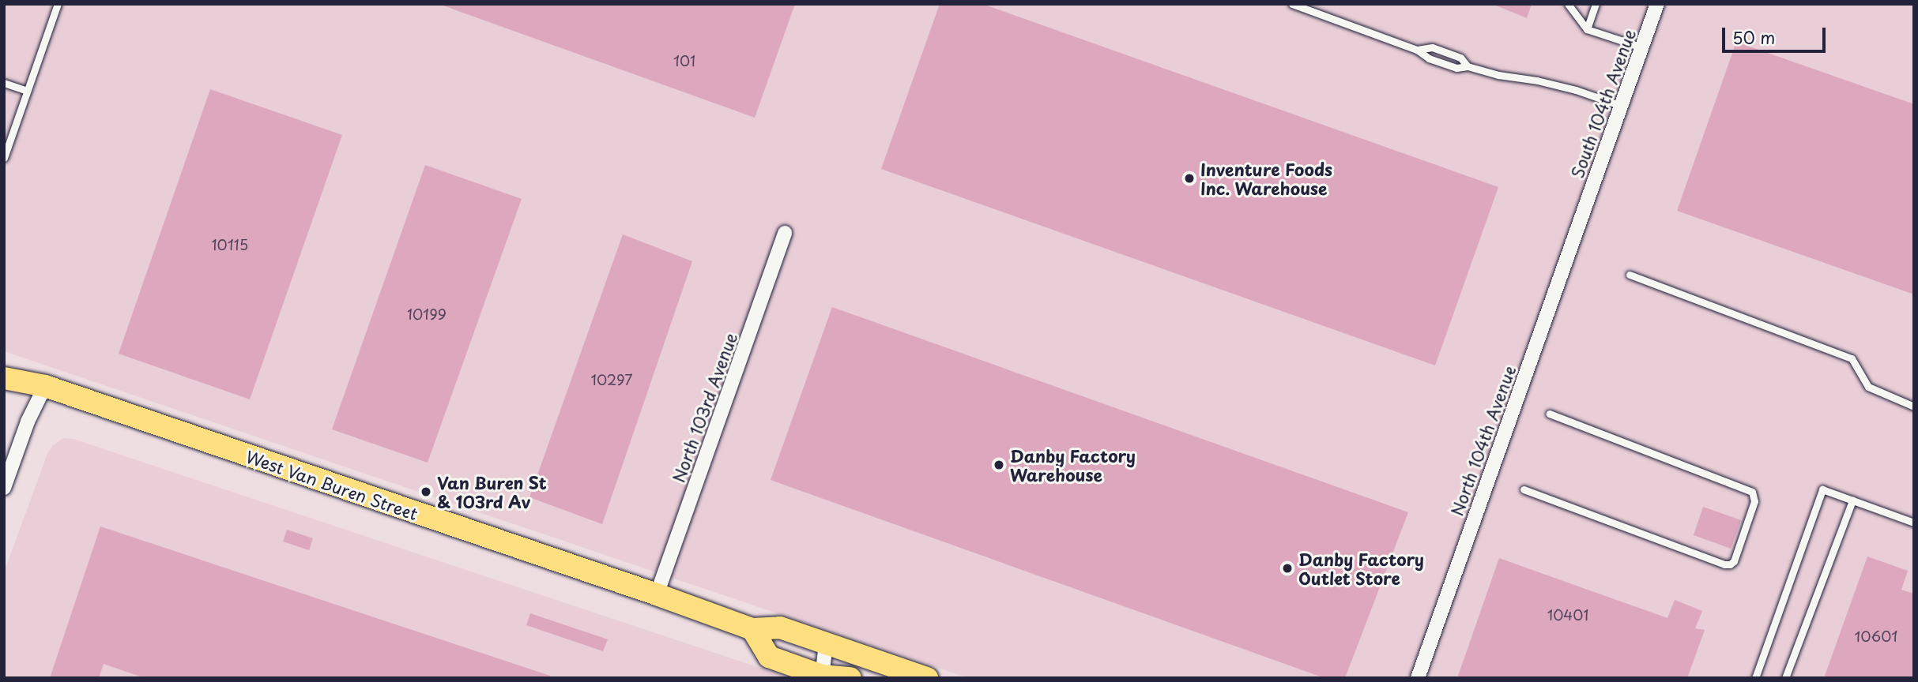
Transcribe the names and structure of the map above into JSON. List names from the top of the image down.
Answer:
{
  "streets": {
    "main road": ["West Van Buren Street"],
    "street": ["South 104th Avenue", "North 103rd Avenue", "North 104th Avenue"]
  },
  "crossings": [
    ["South 104th Avenue", "North 104th Avenue"],
    ["North 103rd Avenue", "West Van Buren Street"]
  ],
  "places": [
    "Inventure Foods Inc. Warehouse",
    "Danby Factory Warehouse",
    "Van Buren St & 103rd Av",
    "Danby Factory Outlet Store"
  ],
  "house_numbers": [
    "101",
    "10115",
    "10199",
    "10297",
    "10401",
    "10601"
  ],
  "scale_bar": "50 m"
}
